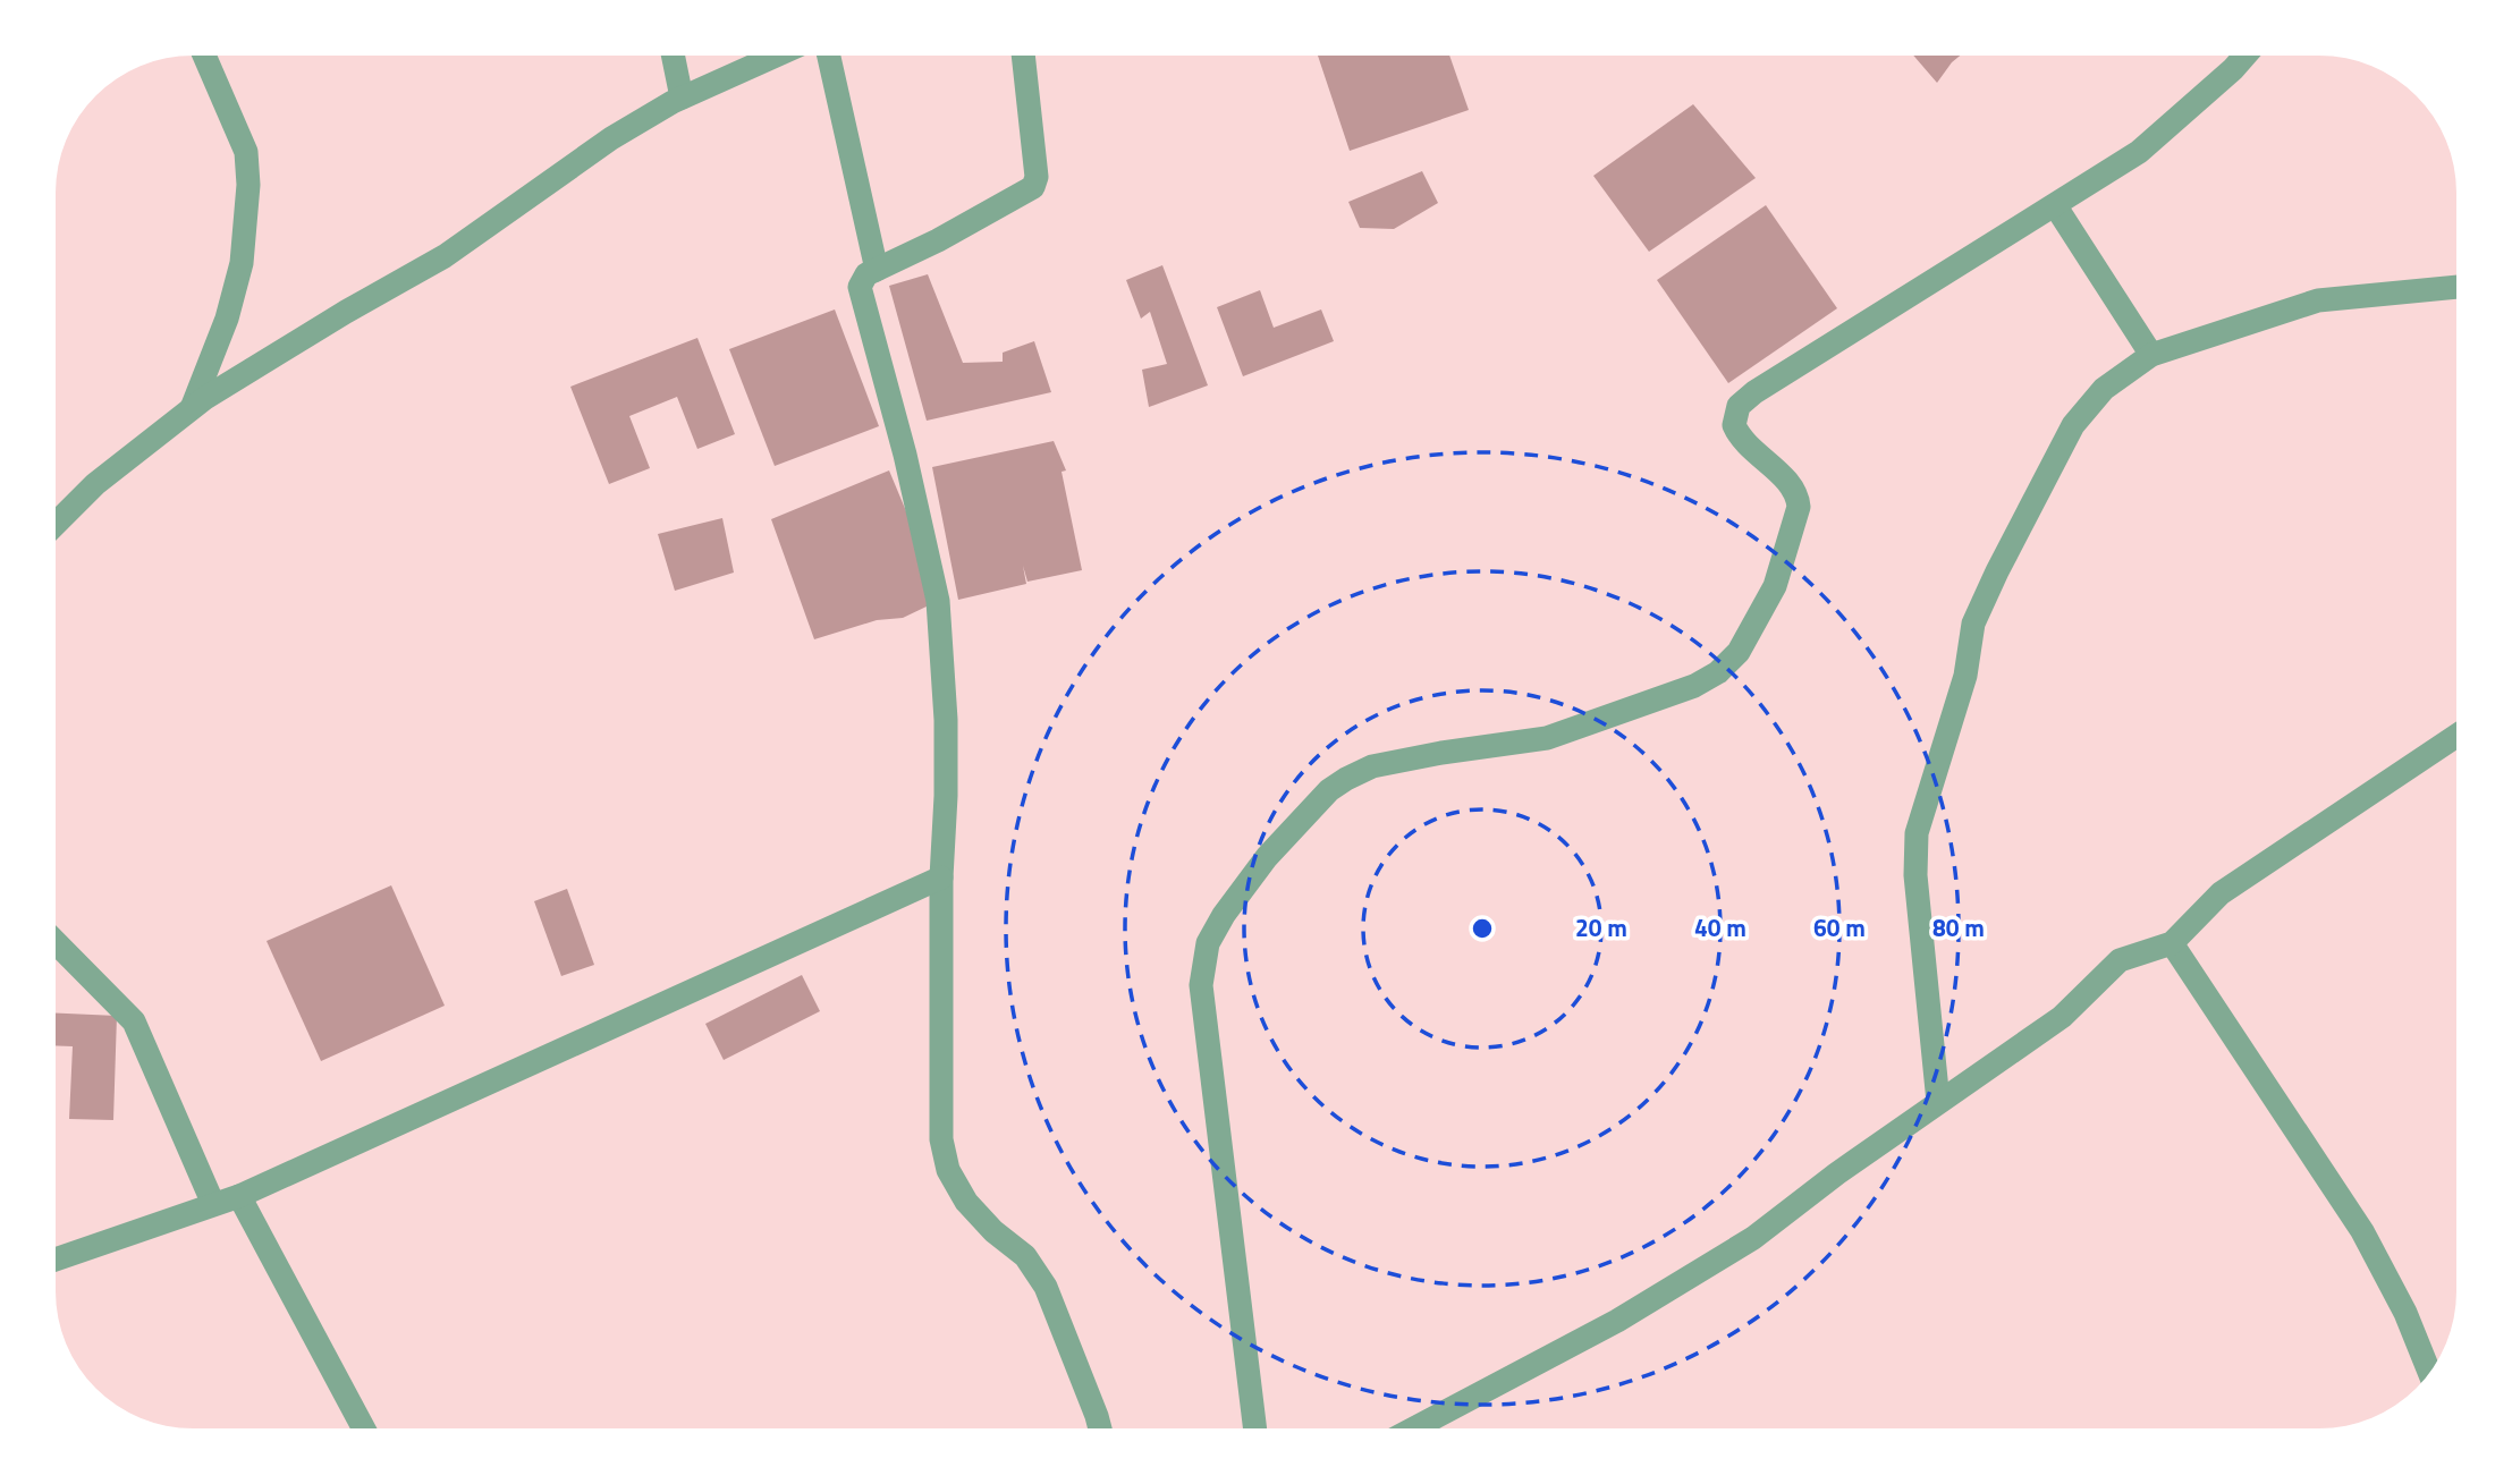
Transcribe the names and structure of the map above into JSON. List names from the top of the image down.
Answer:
{
  "rings": [
    "20 m",
    "40 m",
    "60 m",
    "80 m"
  ]
}
